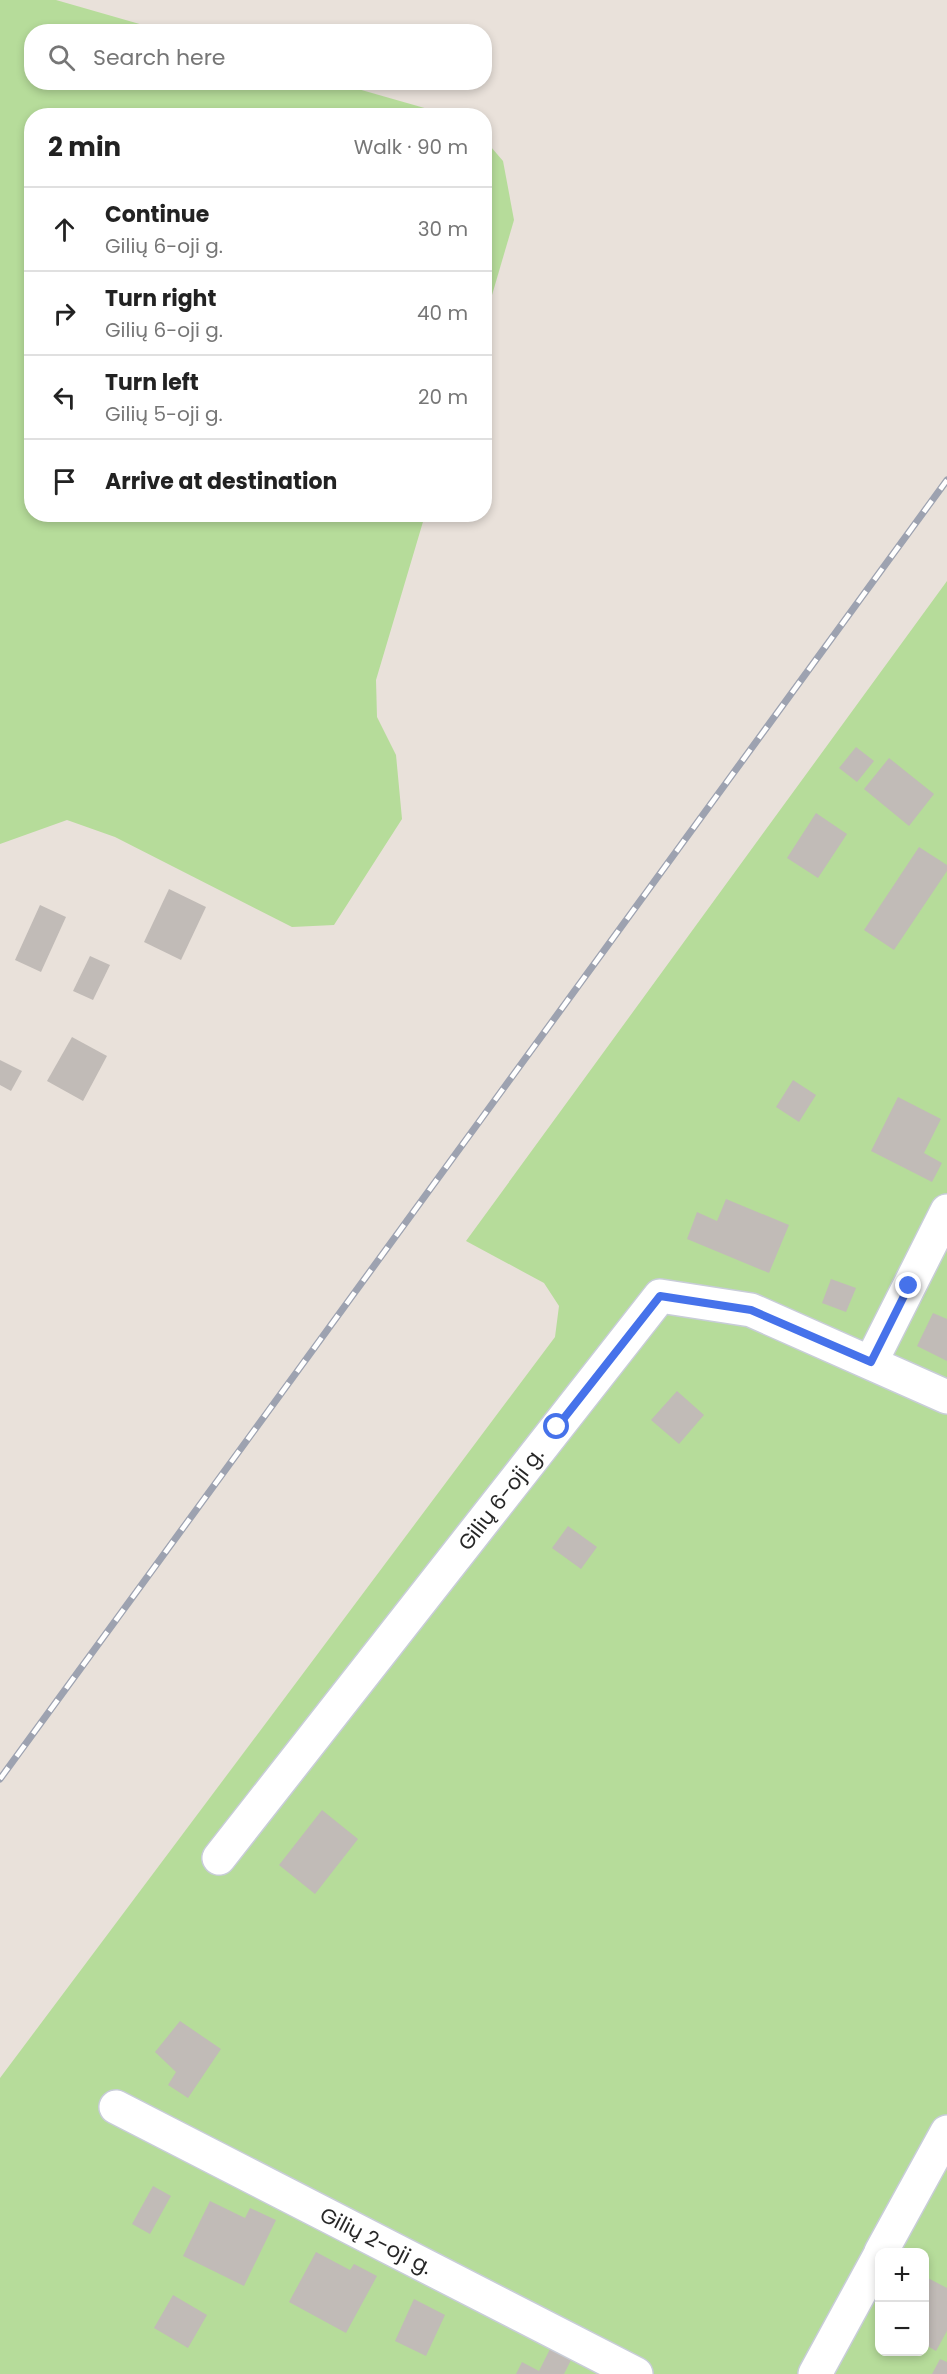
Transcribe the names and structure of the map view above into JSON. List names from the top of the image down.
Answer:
{
  "streets": {
    "street": ["Gilių 6-oji g.", "Gilių 2-oji g."]
  },
  "page": {
    "search": "Search here",
    "heading": ["2 min", "Walk · 90 m"],
    "list": [
      ["Continue", "Gilių 6-oji g.", "30 m"],
      ["Turn right", "Gilių 6-oji g.", "40 m"],
      ["Turn left", "Gilių 5-oji g.", "20 m"],
      "Arrive at destination"
    ],
    "map_buttons": ["+", "−"]
  }
}
